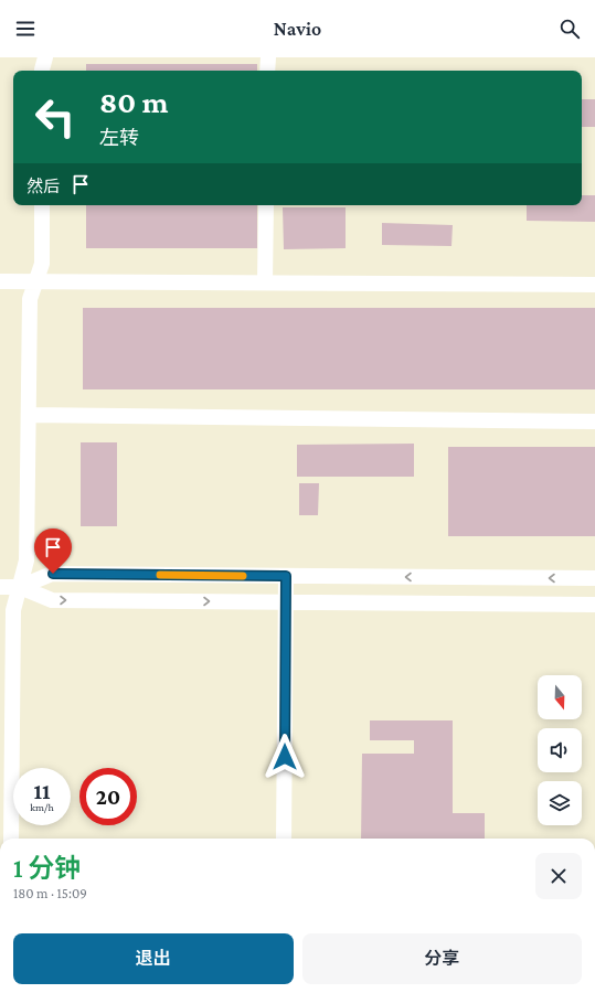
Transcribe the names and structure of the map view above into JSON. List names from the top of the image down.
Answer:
{
  "north": "bottom",
  "page": {
    "header": "Navio",
    "turn": ["80 m", "左转"],
    "then": "然后",
    "speed": "11 km/h",
    "limit": "20",
    "heading": ["1 分钟", "180 m · 15:09"],
    "buttons": ["退出", "分享"]
  }
}
